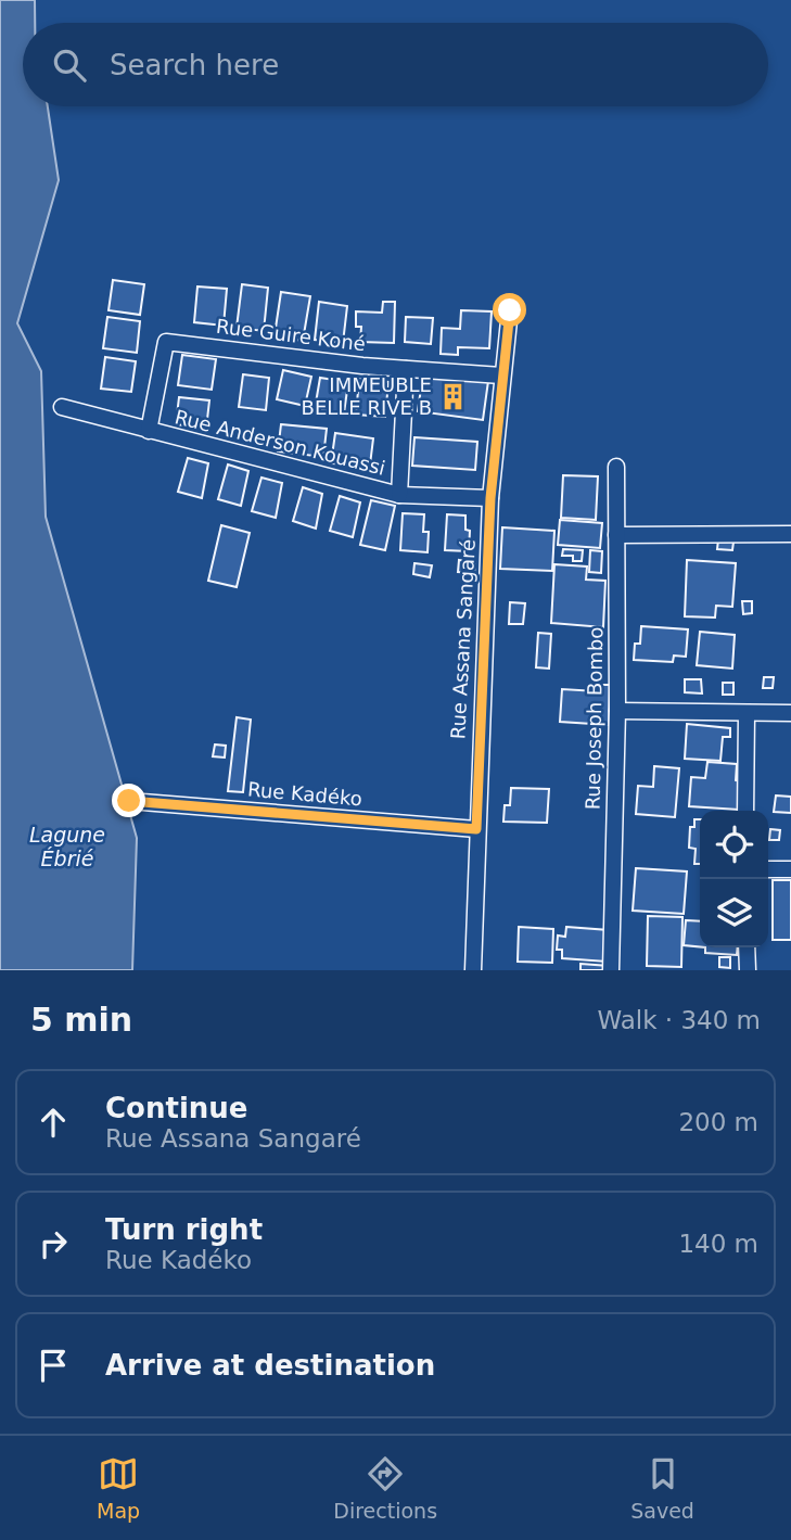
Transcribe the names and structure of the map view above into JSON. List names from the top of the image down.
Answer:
{
  "streets": {
    "street": [
      "Rue Guire Koné",
      "Rue Anderson Kouassi",
      "Rue Assana Sangaré",
      "Rue Joseph Bombo",
      "Rue Kadéko"
    ]
  },
  "crossings": [
    ["Rue Guire Koné", "Rue Anderson Kouassi"],
    ["Rue Guire Koné", "Rue Assana Sangaré"],
    ["Rue Anderson Kouassi", "Rue Assana Sangaré"],
    ["Rue Assana Sangaré", "Rue Kadéko"]
  ],
  "water": ["Lagune Ébrié"],
  "places": {
    "building": ["IMMEUBLE BELLE RIVE B"]
  },
  "page": {
    "search": "Search here",
    "heading": ["5 min", "Walk · 340 m"],
    "list": [
      ["Continue", "Rue Assana Sangaré", "200 m"],
      ["Turn right", "Rue Kadéko", "140 m"],
      "Arrive at destination"
    ],
    "nav": ["Map", "Directions", "Saved"]
  }
}
